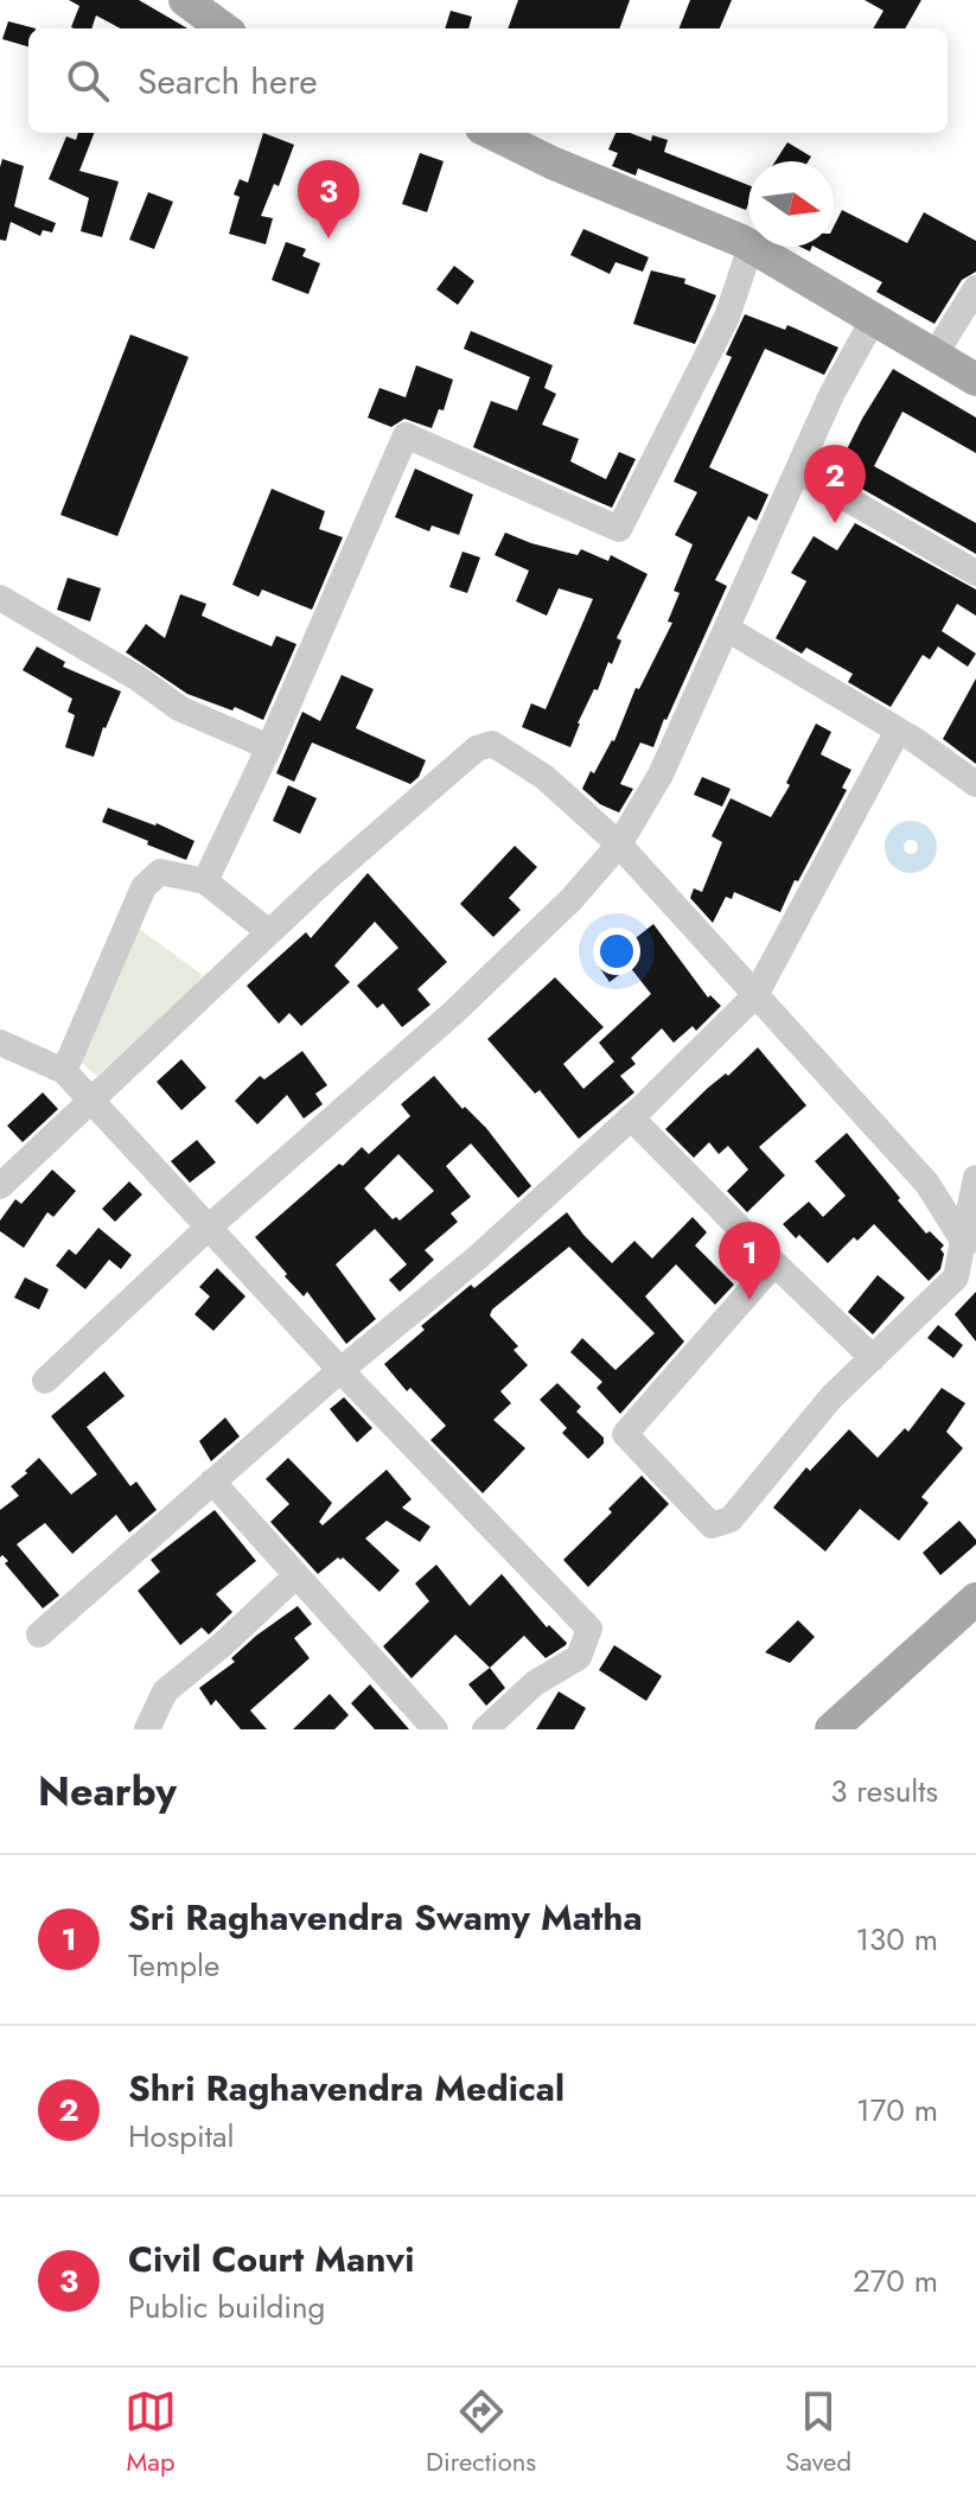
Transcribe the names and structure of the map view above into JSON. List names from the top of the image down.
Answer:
{
  "north": "right",
  "page": {
    "search": "Search here",
    "pins": ["3", "2", "1"],
    "heading": ["Nearby", "3 results"],
    "list": [
      {
        "mark": "1",
        "name": "Sri Raghavendra Swamy Matha",
        "note": "Temple",
        "value": "130 m"
      },
      {
        "mark": "2",
        "name": "Shri Raghavendra Medical",
        "note": "Hospital",
        "value": "170 m"
      },
      {
        "mark": "3",
        "name": "Civil Court Manvi",
        "note": "Public building",
        "value": "270 m"
      }
    ],
    "nav": ["Map", "Directions", "Saved"]
  }
}
